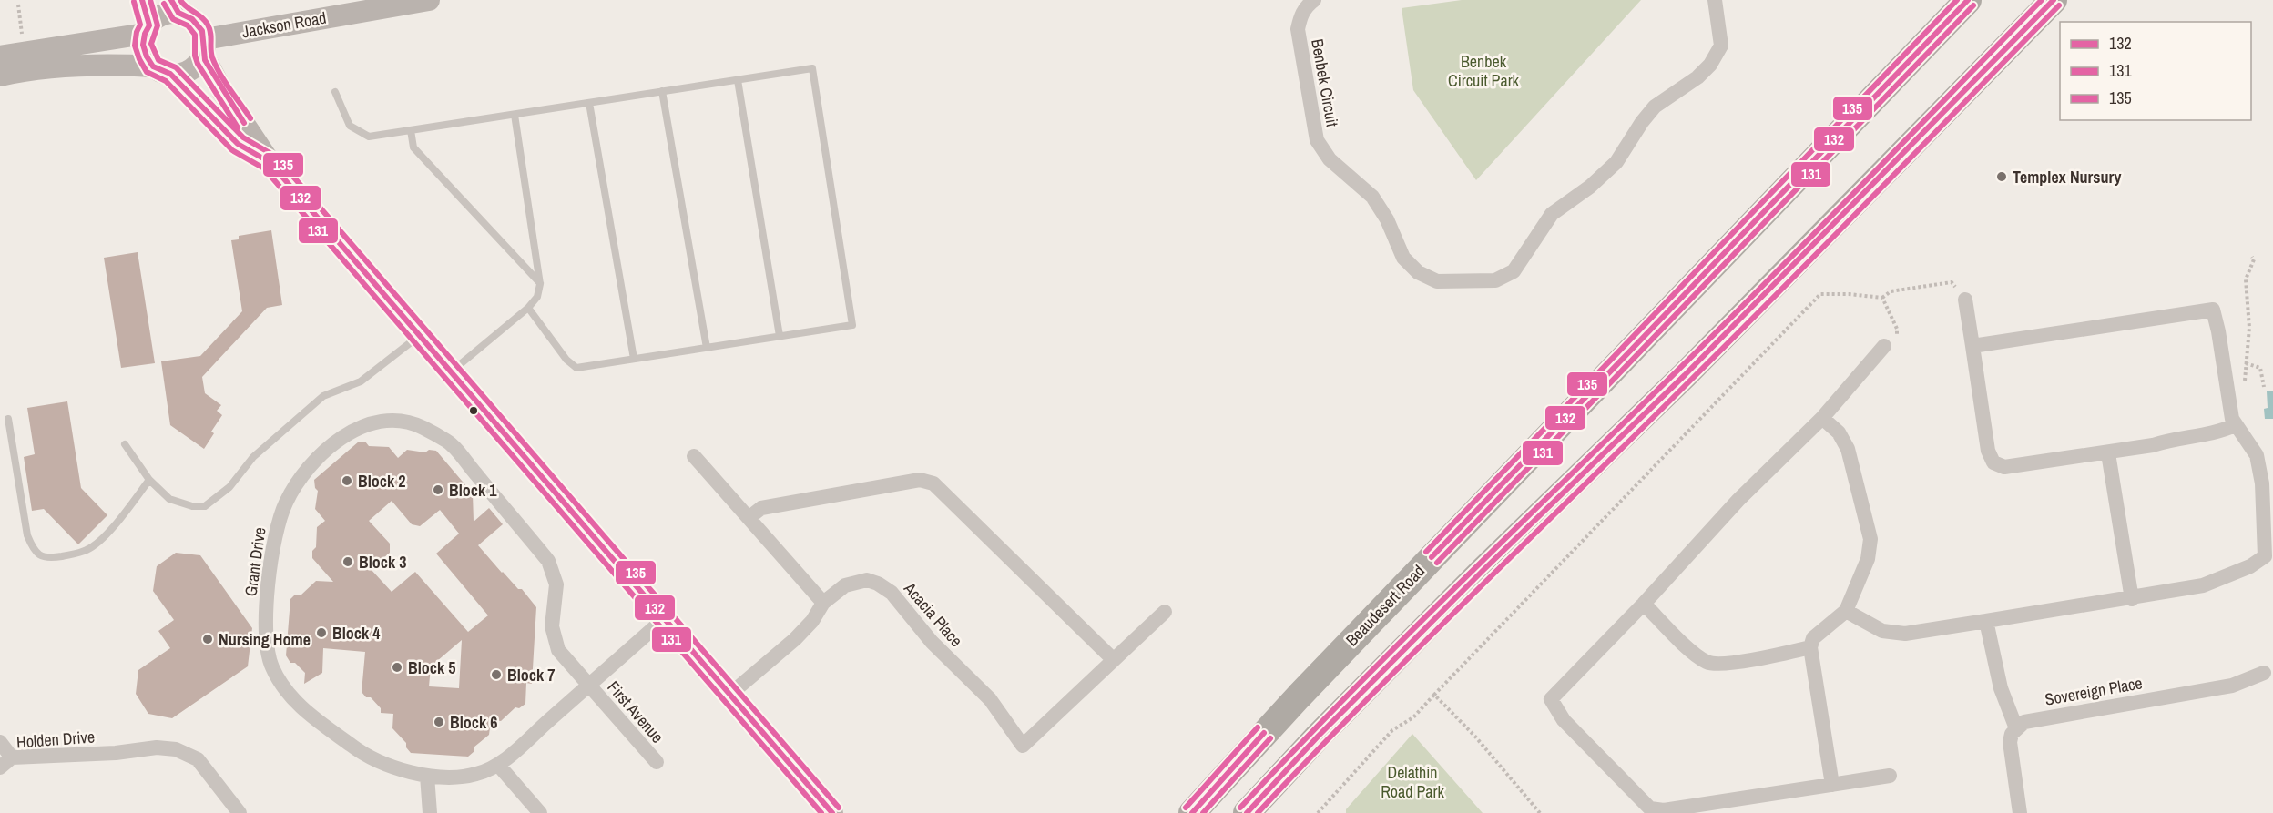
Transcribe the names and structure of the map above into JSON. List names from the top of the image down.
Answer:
{
  "streets": {
    "highway": ["Beaudesert Road"],
    "street": [
      "Jackson Road",
      "Benbek Circuit",
      "Grant Drive",
      "Acacia Place",
      "Sovereign Place",
      "First Avenue",
      "Holden Drive"
    ]
  },
  "crossings": [
    ["Grant Drive", "First Avenue"]
  ],
  "parks": ["Benbek Circuit Park", "Delathin Road Park"],
  "places": [
    "Templex Nursury",
    "Block 2",
    "Block 1",
    "Block 3",
    "Block 4",
    "Nursing Home",
    "Block 5",
    "Block 7",
    "Block 6"
  ],
  "lines": ["transit line 132", "transit line 135", "transit line 131"],
  "legend": ["132", "131", "135"]
}
